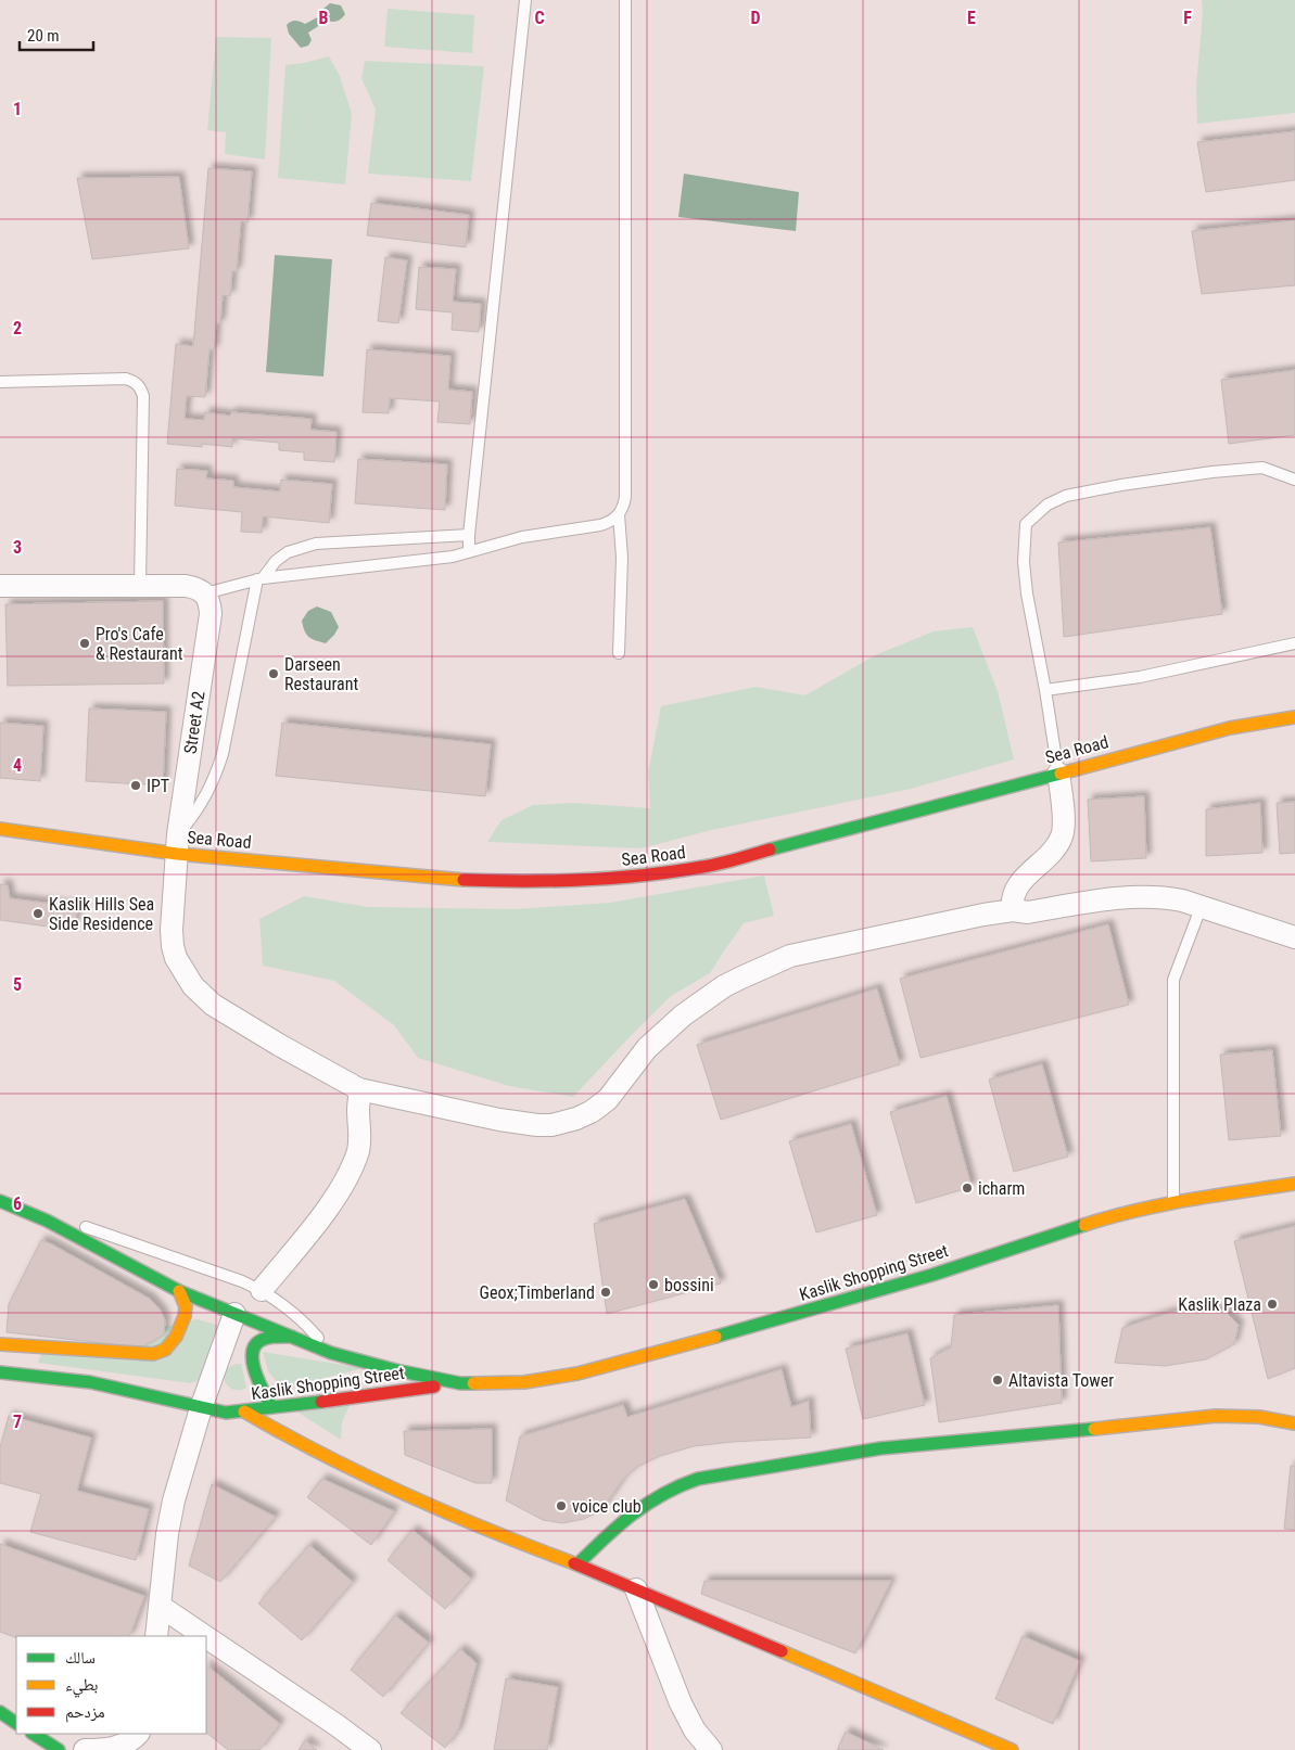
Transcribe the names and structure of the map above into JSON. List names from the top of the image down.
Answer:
{
  "streets": {
    "main road": ["Sea Road", "Kaslik Shopping Street"],
    "street": ["Street A2"]
  },
  "crossings": [
    ["Street A2", "Sea Road"]
  ],
  "places": [
    "Pro's Cafe & Restaurant",
    "Darseen Restaurant",
    "IPT",
    "Kaslik Hills Sea Side Residence",
    "icharm",
    "bossini",
    "Geox;Timberland",
    "Kaslik Plaza",
    "Altavista Tower",
    "voice club"
  ],
  "legend": ["سالك", "بطيء", "مزدحم"],
  "scale_bar": "20 m",
  "grid": {
    "columns": [
      "B",
      "C",
      "D",
      "E",
      "F"
    ],
    "rows": [
      "1",
      "2",
      "3",
      "4",
      "5",
      "6",
      "7"
    ]
  }
}
